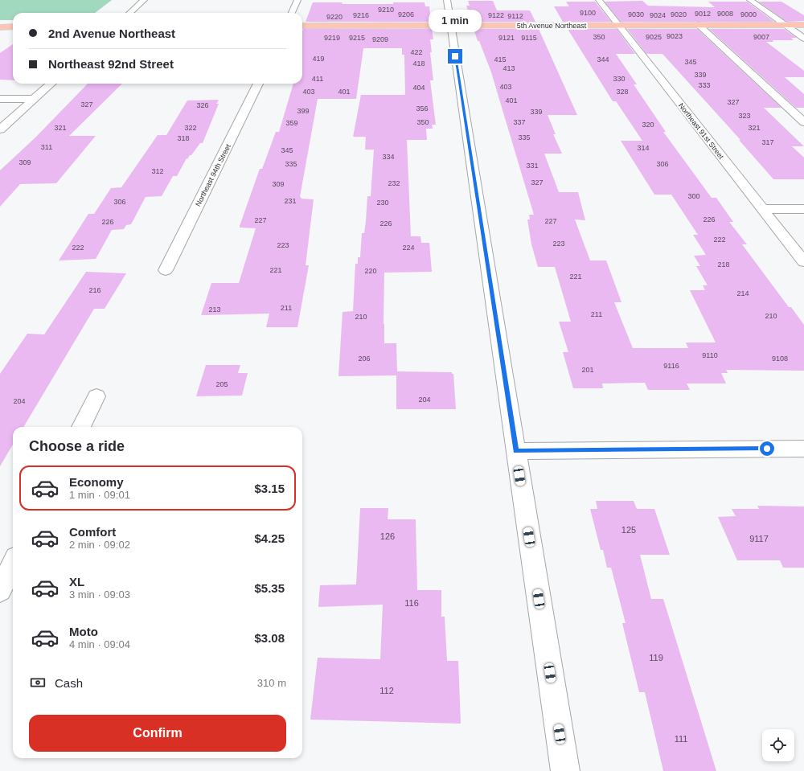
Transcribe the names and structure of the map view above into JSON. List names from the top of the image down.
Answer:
{
  "streets": {
    "main road": ["5th Avenue Northeast"],
    "street": ["Northeast 91st Street", "Northeast 94th Street"]
  },
  "crossings": [
    ["5th Avenue Northeast", "Northeast 91st Street"]
  ],
  "house_numbers": [
    "9210",
    "9100",
    "9012",
    "9008",
    "9206",
    "9030",
    "9020",
    "9000",
    "9216",
    "9122",
    "9024",
    "9112",
    "9220",
    "9023",
    "350",
    "9025",
    "9007",
    "9219",
    "9215",
    "9121",
    "9115",
    "9209",
    "422",
    "419",
    "415",
    "344",
    "345",
    "418",
    "413",
    "339",
    "411",
    "330",
    "333",
    "403",
    "404",
    "403",
    "401",
    "328",
    "401",
    "327",
    "327",
    "326",
    "356",
    "399",
    "339",
    "323",
    "350",
    "337",
    "359",
    "320",
    "321",
    "322",
    "321",
    "335",
    "318",
    "317",
    "311",
    "314",
    "345",
    "334",
    "309",
    "335",
    "306",
    "331",
    "312",
    "327",
    "232",
    "309",
    "300",
    "231",
    "306",
    "230",
    "226",
    "227",
    "227",
    "226",
    "226",
    "222",
    "223",
    "223",
    "222",
    "224",
    "218",
    "221",
    "220",
    "221",
    "216",
    "214",
    "211",
    "213",
    "211",
    "210",
    "210",
    "9110",
    "206",
    "9108",
    "9116",
    "201",
    "205",
    "204",
    "204",
    "125",
    "126",
    "9117",
    "116",
    "119",
    "112",
    "111"
  ],
  "page": {
    "bubble": "1 min",
    "banner": ["2nd Avenue Northeast", "Northeast 92nd Street"],
    "heading": "Choose a ride",
    "list": [
      {
        "name": "Economy",
        "note": "1 min · 09:01",
        "value": "$3.15"
      },
      {
        "name": "Comfort",
        "note": "2 min · 09:02",
        "value": "$4.25"
      },
      {
        "name": "XL",
        "note": "3 min · 09:03",
        "value": "$5.35"
      },
      {
        "name": "Moto",
        "note": "4 min · 09:04",
        "value": "$3.08"
      }
    ],
    "pay": ["Cash", "310 m"],
    "buttons": "Confirm"
  }
}
